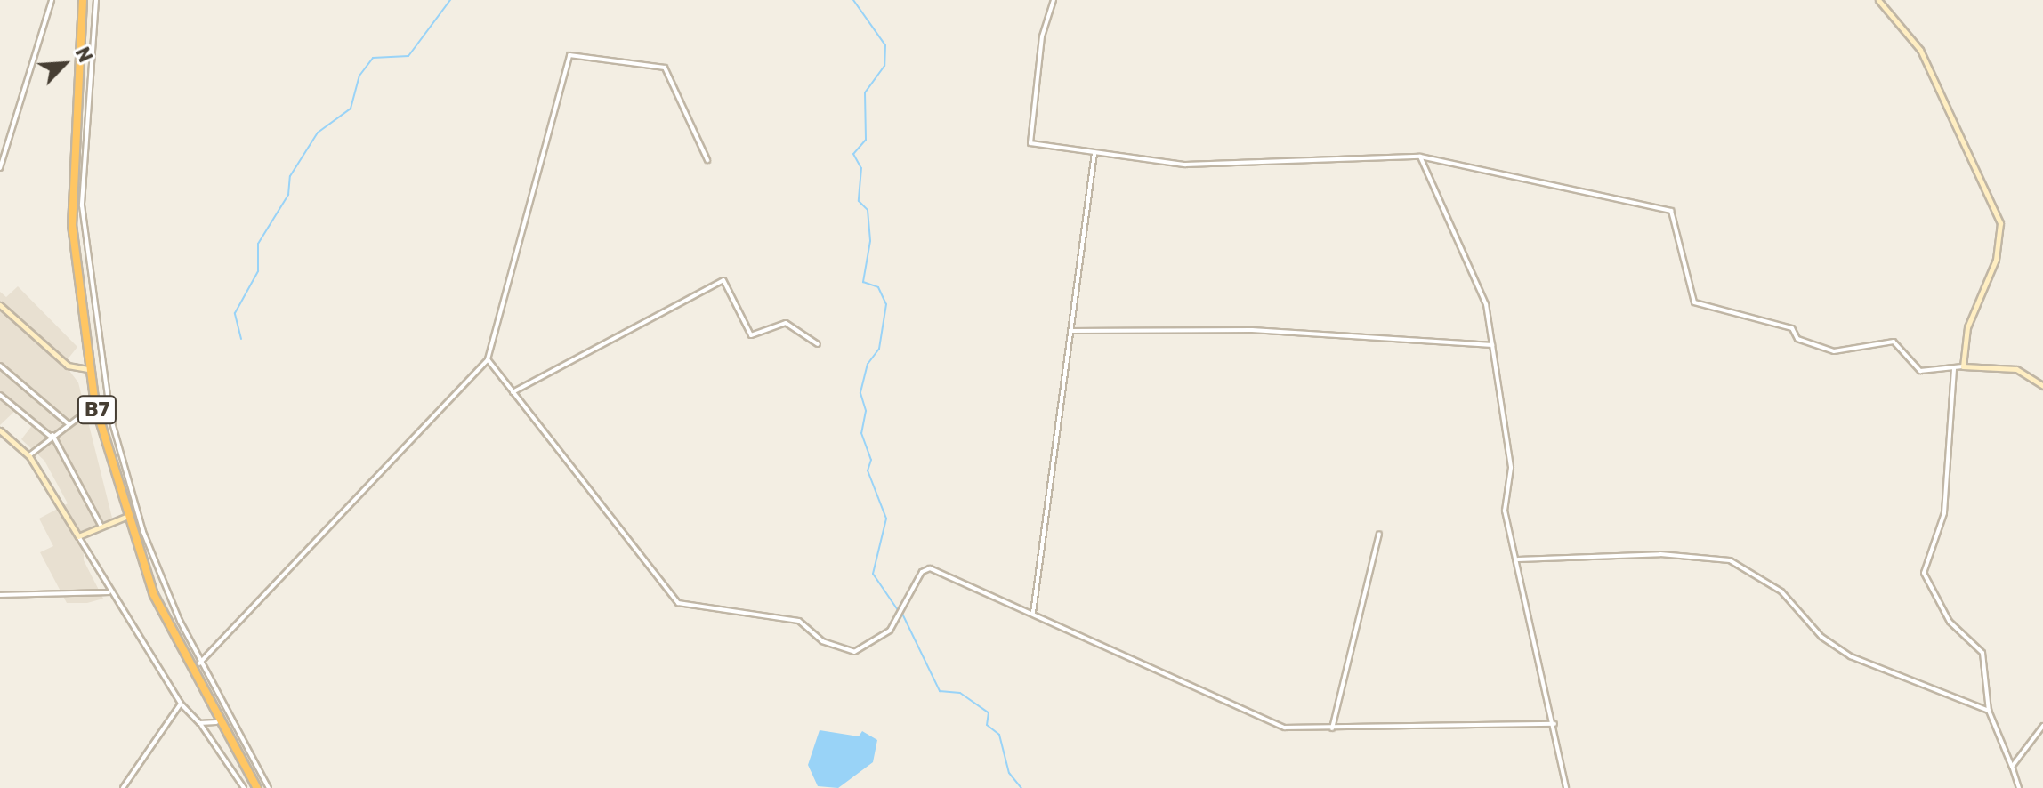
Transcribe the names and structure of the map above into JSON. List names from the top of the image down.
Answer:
{
  "streets": {
    "highway": ["B7"]
  },
  "north": "top right"
}
